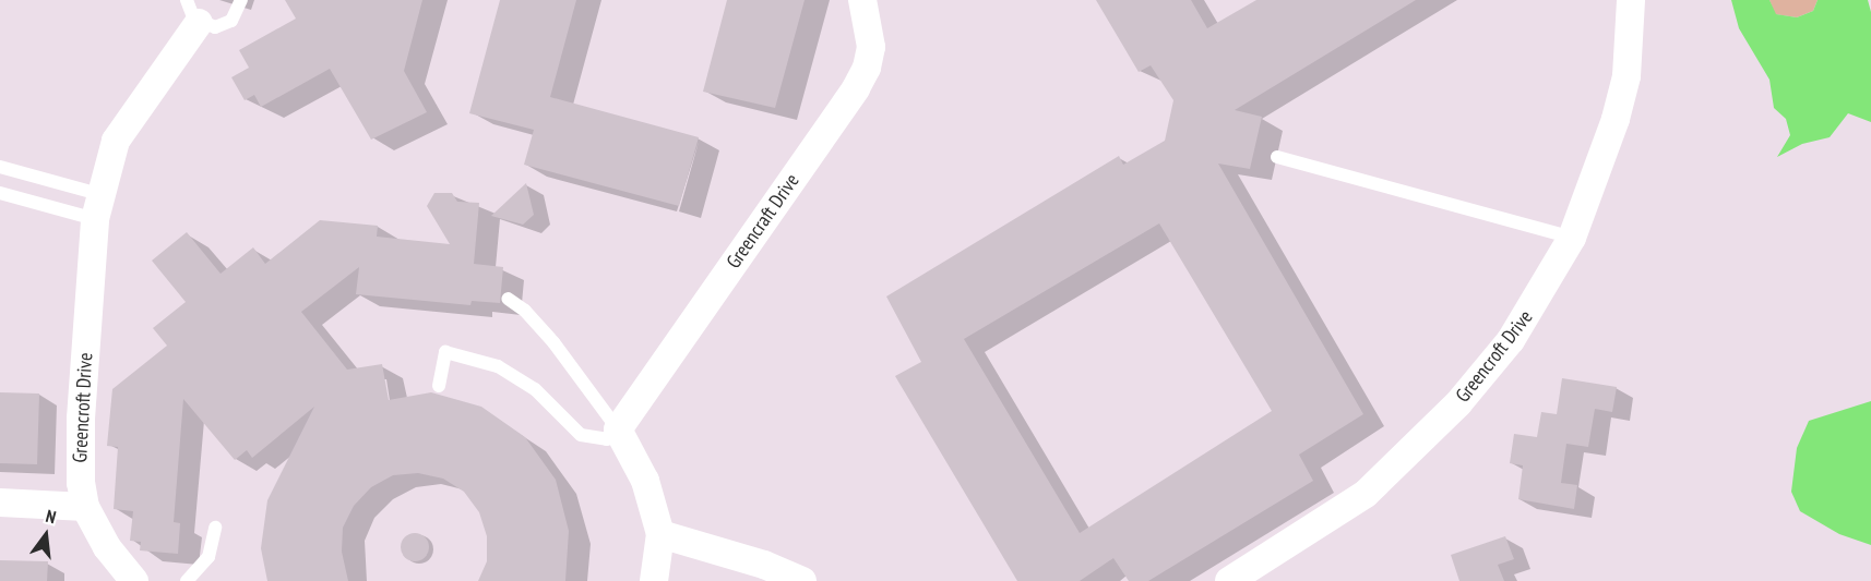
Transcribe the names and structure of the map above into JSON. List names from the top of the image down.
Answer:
{
  "streets": {
    "street": ["Greencraft Drive", "Greencroft Drive"]
  },
  "north": "top"
}
